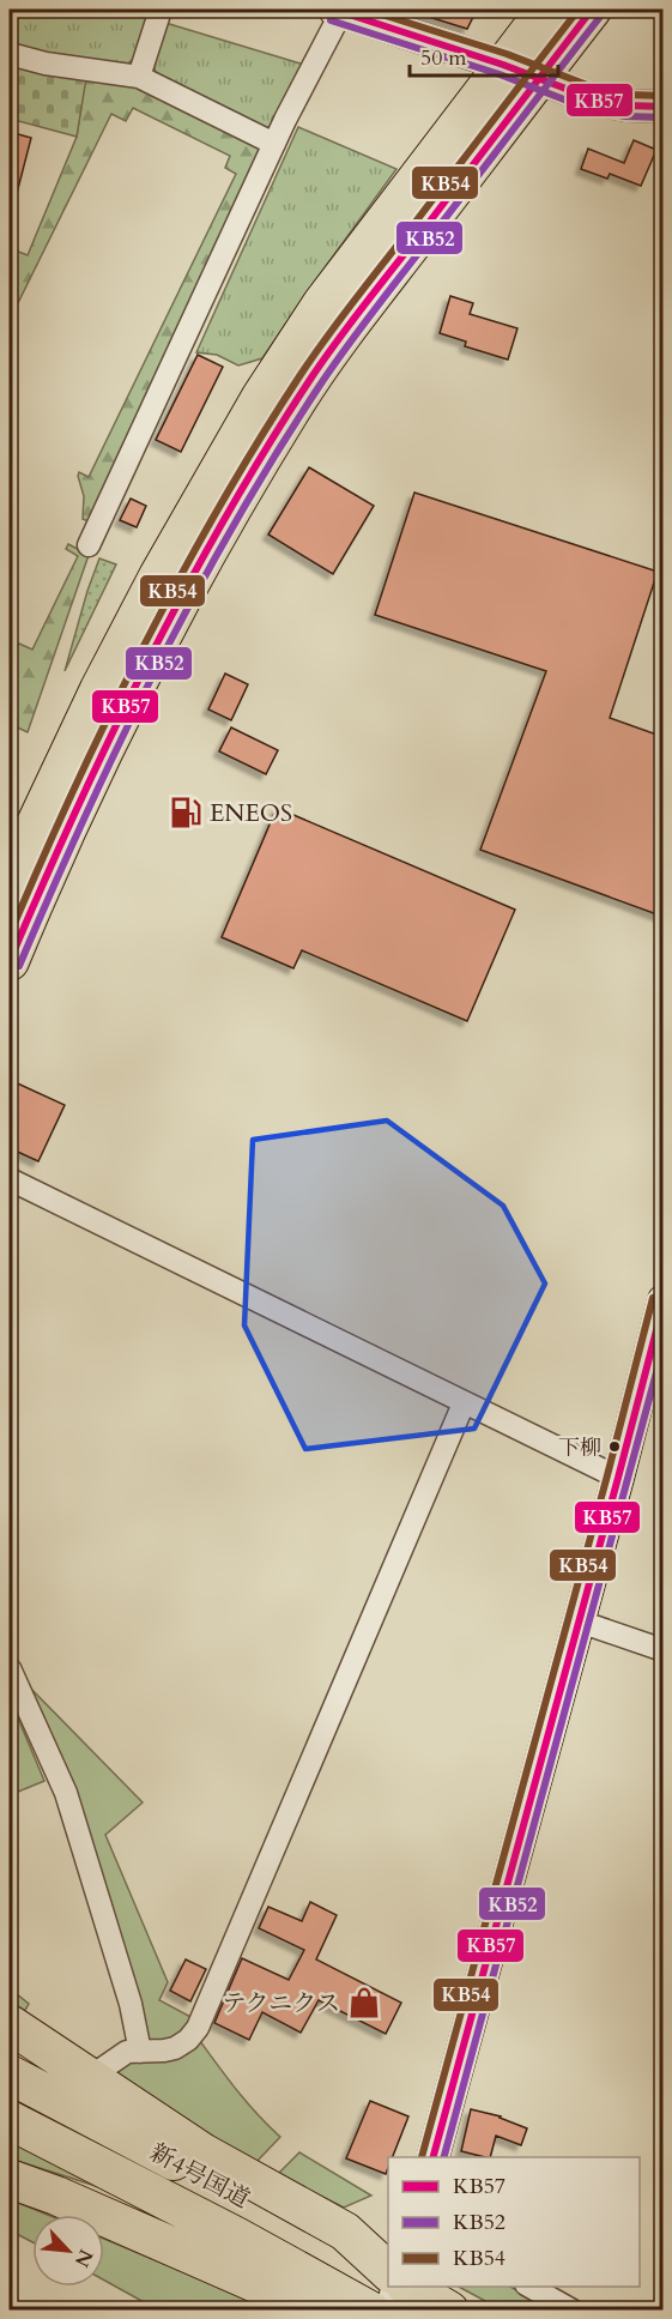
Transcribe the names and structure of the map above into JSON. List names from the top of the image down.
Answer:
{
  "streets": {
    "highway": ["新4号国道"]
  },
  "places": {
    "fuel station": ["ENEOS"],
    "other": ["下柳"],
    "shop": ["テクニクス"]
  },
  "lines": ["transit line KB57", "transit line KB54", "transit line KB52"],
  "legend": ["KB57", "KB52", "KB54"],
  "scale_bar": "50 m",
  "north": "bottom right"
}
